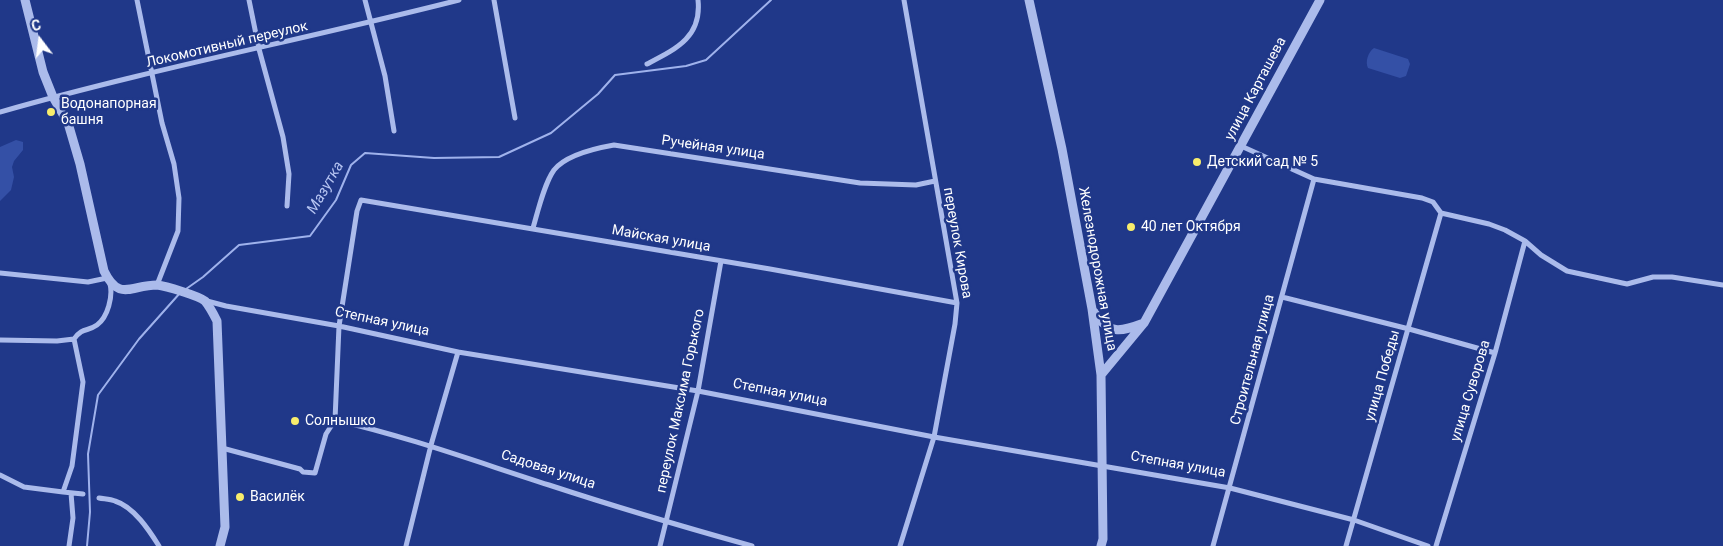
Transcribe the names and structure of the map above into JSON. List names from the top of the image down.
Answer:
{
  "streets": {
    "street": [
      "Локомотивный переулок",
      "улица Карташева",
      "Ручейная улица",
      "Майская улица",
      "переулок Кирова",
      "Железнодорожная улица",
      "Степная улица",
      "Строительная улица",
      "улица Победы",
      "улица Суворова",
      "переулок Максима Горького",
      "Садовая улица"
    ]
  },
  "crossings": [
    ["улица Карташева", "Железнодорожная улица"],
    ["Ручейная улица", "Майская улица"],
    ["Ручейная улица", "переулок Кирова"],
    ["Майская улица", "переулок Кирова"],
    ["Майская улица", "Степная улица"],
    ["Майская улица", "переулок Максима Горького"],
    ["переулок Кирова", "Степная улица"],
    ["Железнодорожная улица", "Степная улица"],
    ["Степная улица", "Строительная улица"],
    ["Степная улица", "улица Победы"],
    ["Степная улица", "переулок Максима Горького"],
    ["переулок Максима Горького", "Садовая улица"]
  ],
  "water": ["Мазутка"],
  "places": [
    "Водонапорная башня",
    "Детский сад № 5",
    "40 лет Октября",
    "Солнышко",
    "Василёк"
  ],
  "north": "top"
}
